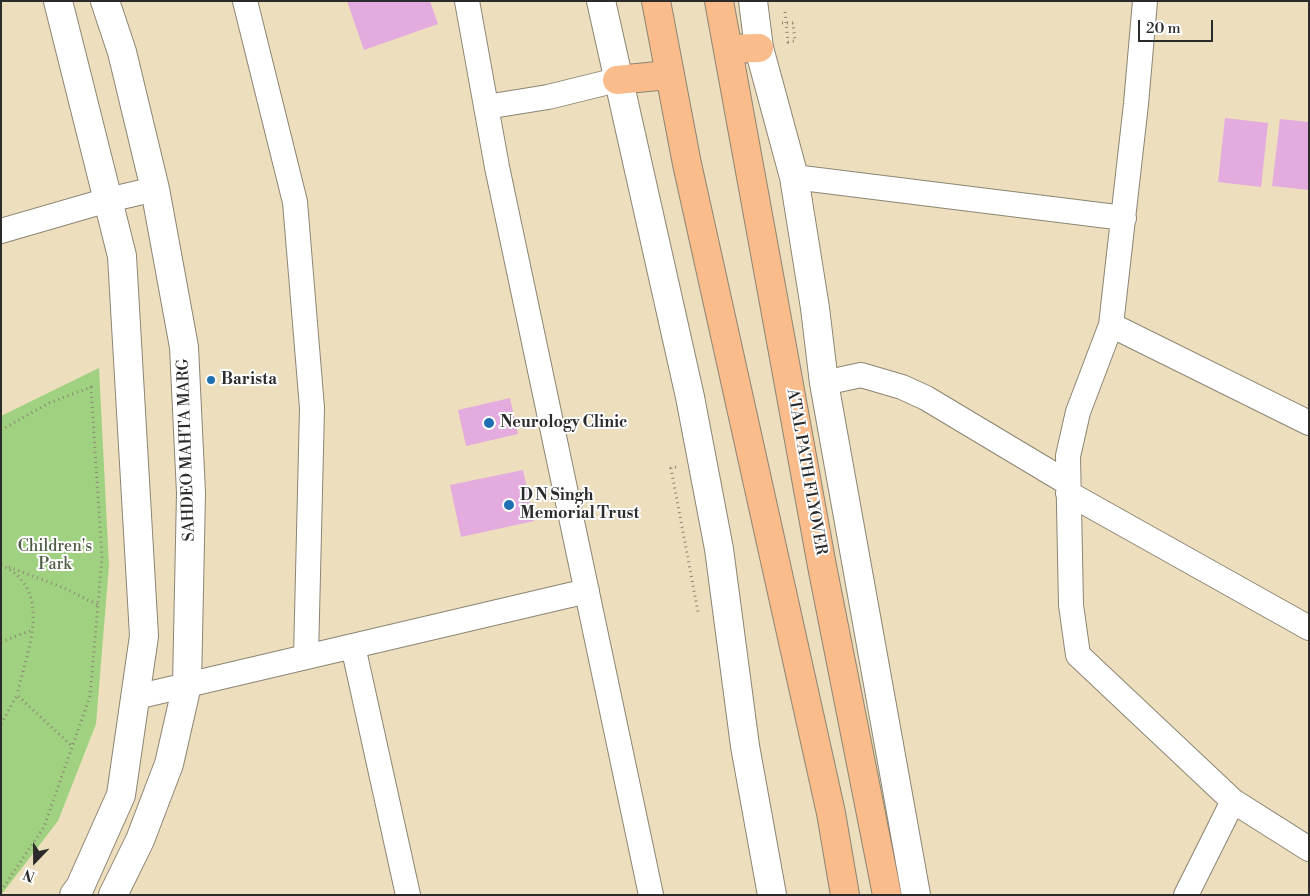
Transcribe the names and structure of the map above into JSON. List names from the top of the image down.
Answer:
{
  "streets": {
    "main road": ["ATAL PATH FLYOVER"],
    "street": ["SAHDEO MAHTA MARG"]
  },
  "parks": ["Children's Park"],
  "places": ["Barista", "Neurology Clinic", "D N Singh Memorial Trust"],
  "scale_bar": "20 m",
  "north": "bottom"
}
